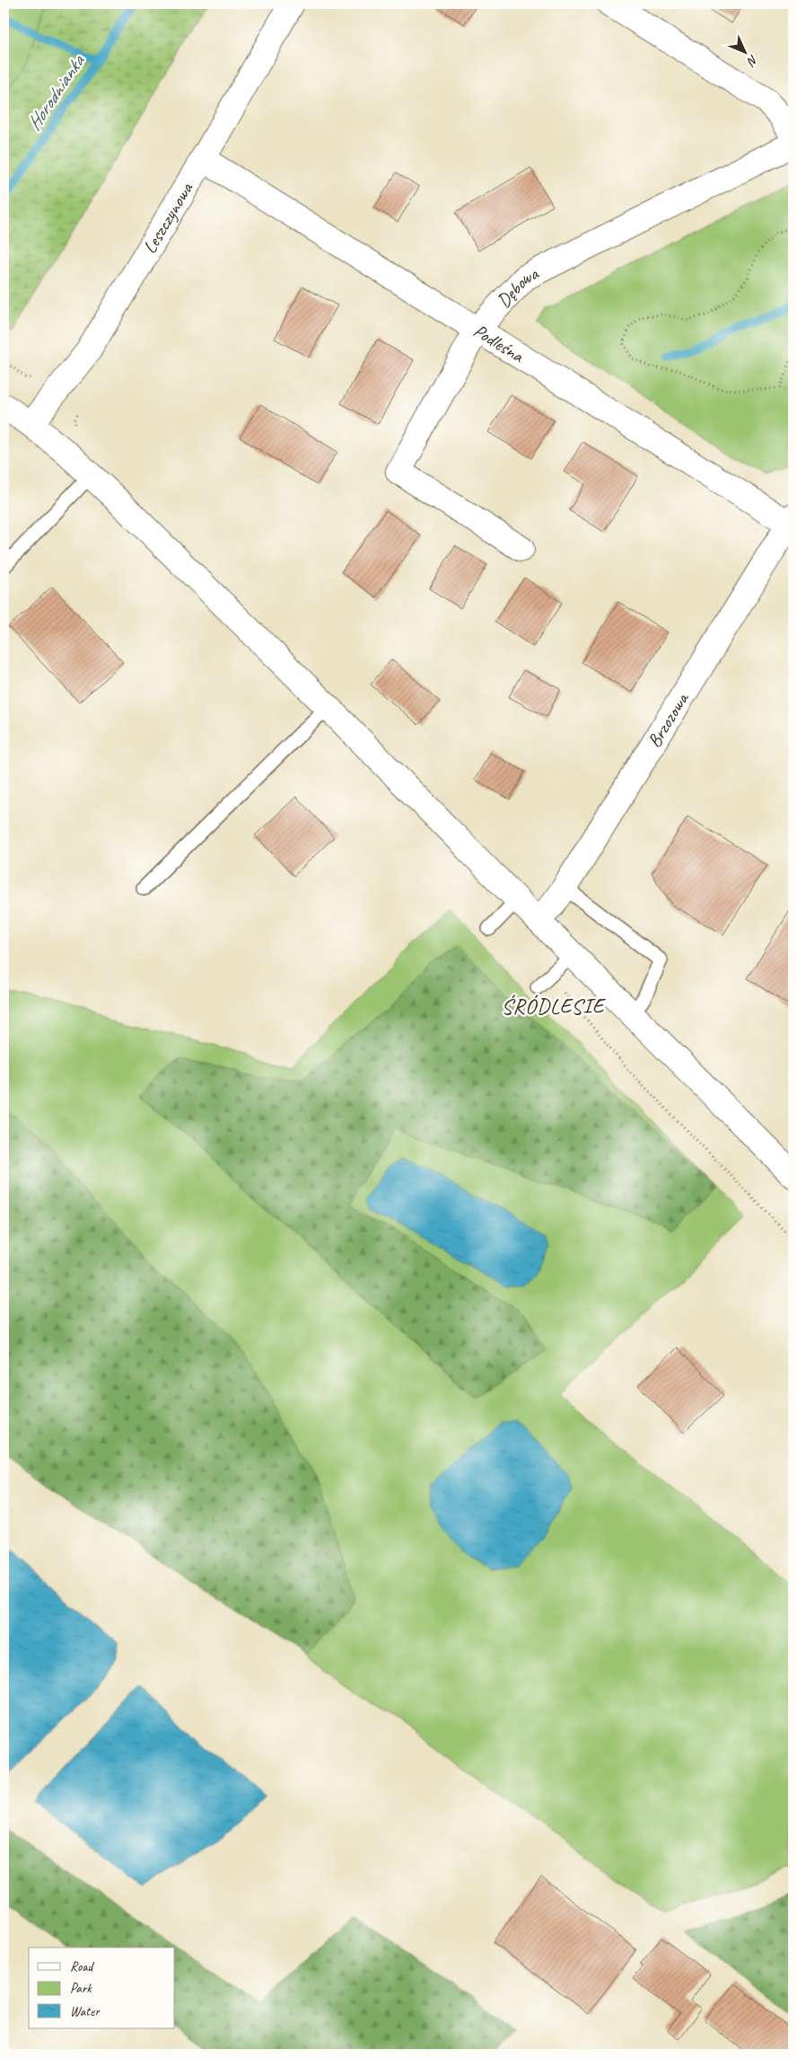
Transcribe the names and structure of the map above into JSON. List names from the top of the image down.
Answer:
{
  "streets": {
    "street": [
      "Leszczynowa",
      "Dębowa",
      "Podleśna",
      "Brzozowa"
    ]
  },
  "crossings": [
    ["Leszczynowa", "Podleśna"],
    ["Dębowa", "Podleśna"],
    ["Podleśna", "Brzozowa"]
  ],
  "districts": ["ŚRÓDLESIE"],
  "water": ["Horodnianka"],
  "legend": ["Road", "Park", "Water"],
  "north": "bottom right"
}
